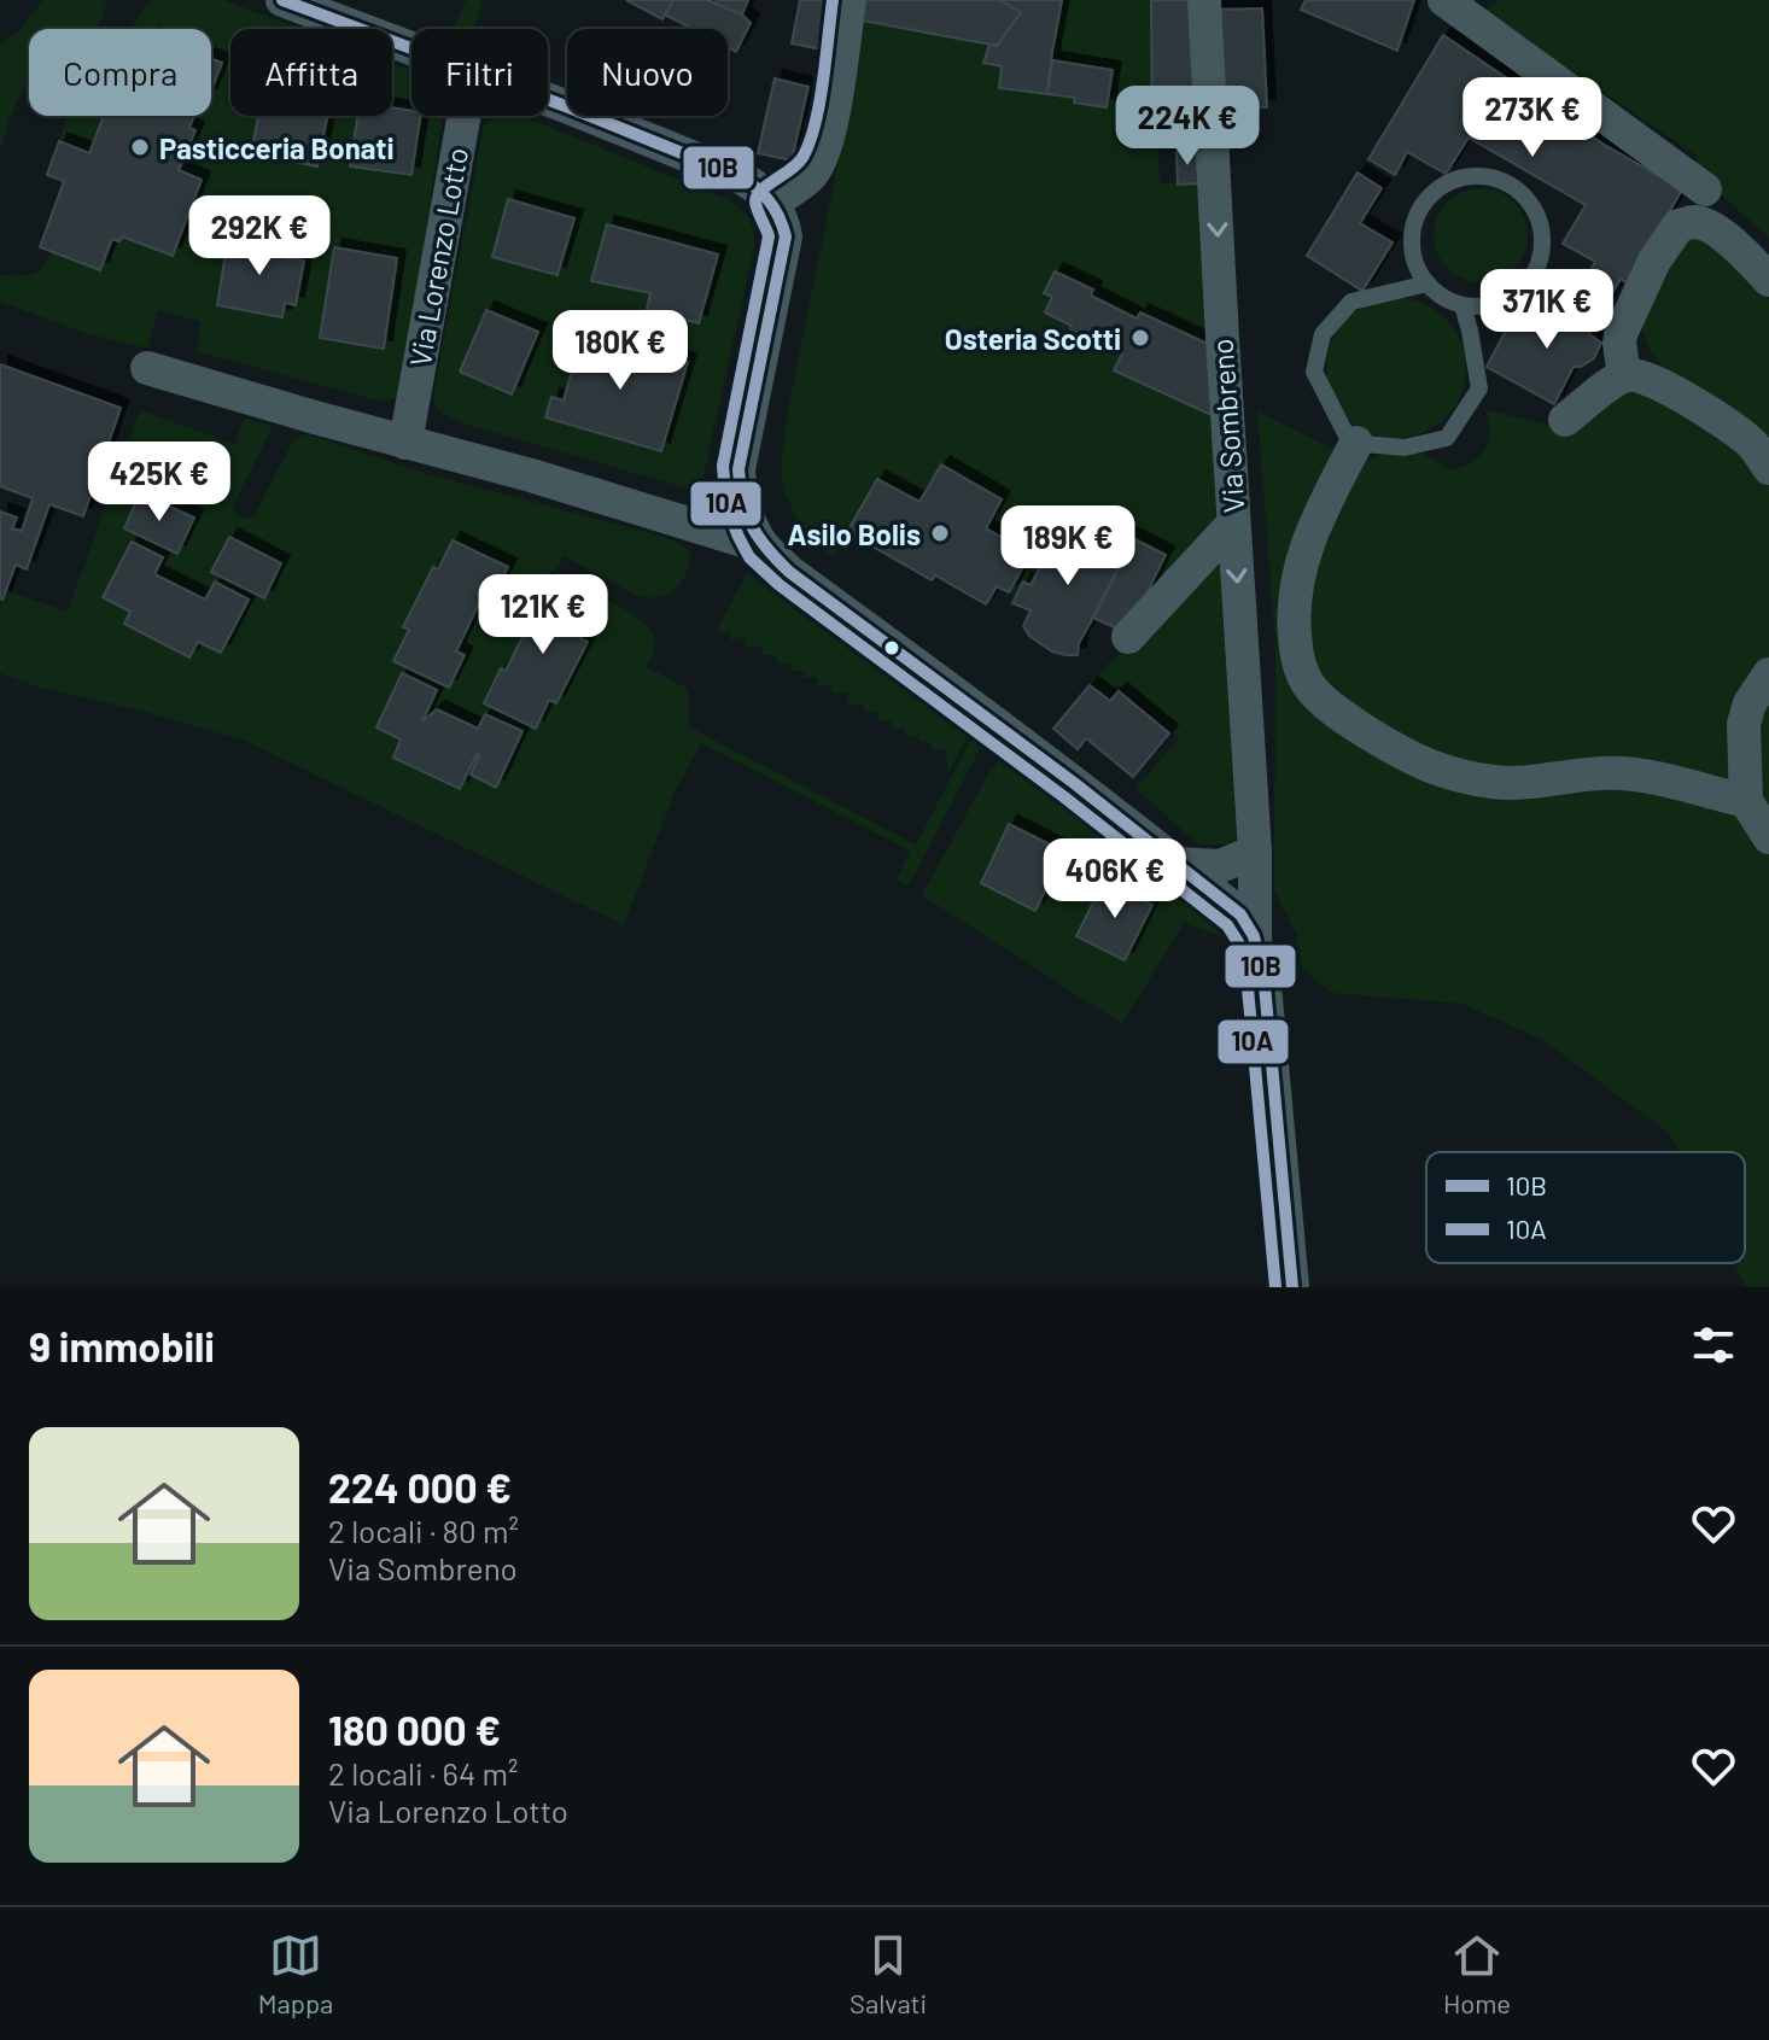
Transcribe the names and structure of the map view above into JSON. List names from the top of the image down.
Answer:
{
  "streets": {
    "street": ["Via Lorenzo Lotto", "Via Sombreno"]
  },
  "one_way": ["Via Sombreno"],
  "places": ["Pasticceria Bonati", "Osteria Scotti", "Asilo Bolis"],
  "lines": ["transit line 10B", "transit line 10A"],
  "legend": ["10B", "10A"],
  "page": {
    "chip": [
      "Compra",
      "Affitta",
      "Filtri",
      "Nuovo"
    ],
    "price": [
      "273K €",
      "224K €",
      "292K €",
      "371K €",
      "180K €",
      "425K €",
      "189K €",
      "121K €",
      "406K €"
    ],
    "heading": "9 immobili",
    "list": [
      {
        "name": "224 000 €",
        "note": "2 locali · 80 m² · Via Sombreno"
      },
      {
        "name": "180 000 €",
        "note": "2 locali · 64 m² · Via Lorenzo Lotto"
      }
    ],
    "tabs": ["Mappa", "Salvati", "Home"]
  }
}
